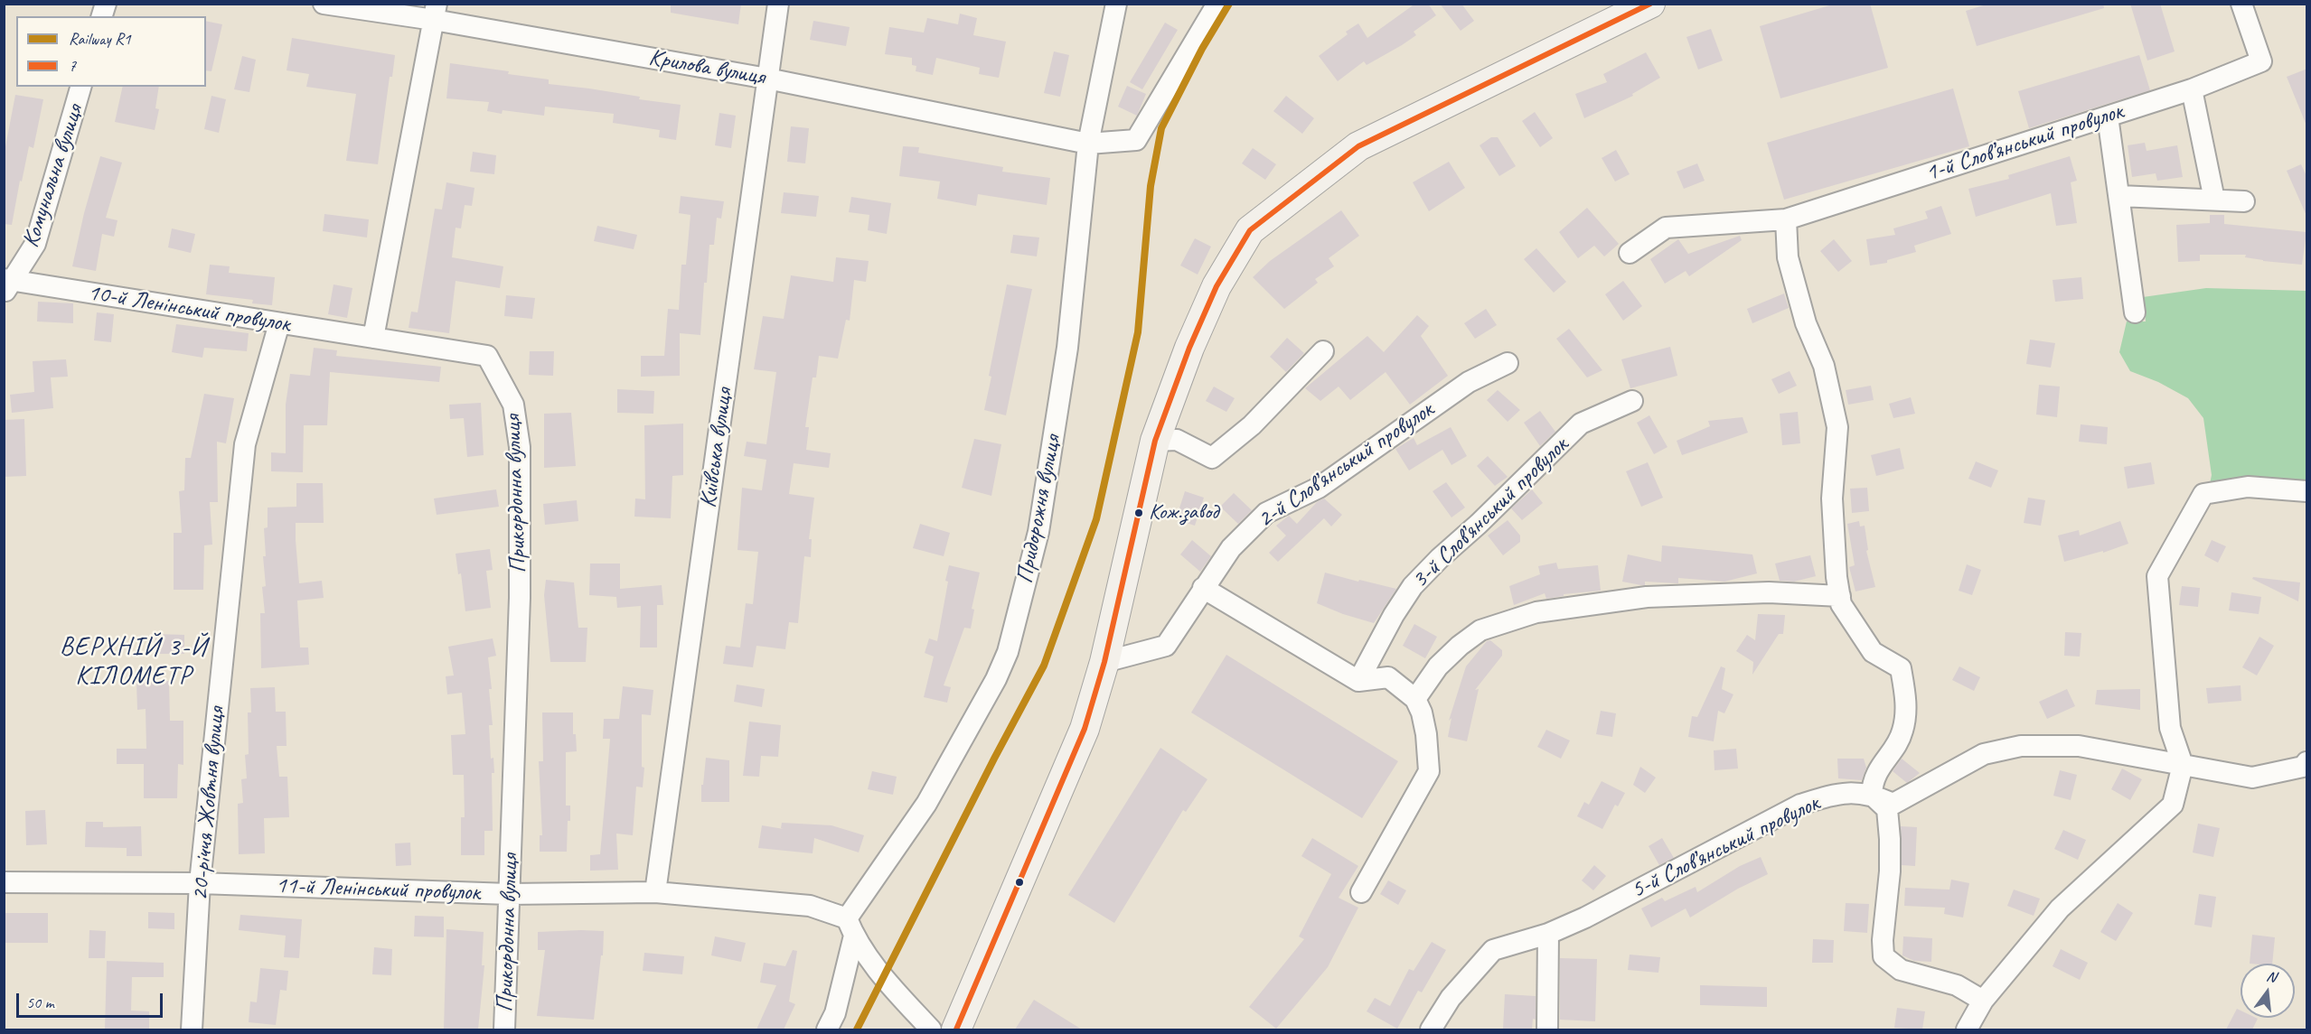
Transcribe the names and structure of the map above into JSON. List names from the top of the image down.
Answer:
{
  "streets": {
    "street": [
      "Крилова вулиця",
      "1-й Слов’янський провулок",
      "Комунальна вулиця",
      "10-й Ленінський провулок",
      "Київська вулиця",
      "2-й Слов’янський провулок",
      "Прикордонна вулиця",
      "Придорожня вулиця",
      "3-й Слов’янський провулок",
      "20-річчя Жовтня вулиця",
      "5-й Слов’янський провулок",
      "11-й Ленінський провулок"
    ]
  },
  "crossings": [
    ["Крилова вулиця", "Київська вулиця"],
    ["Крилова вулиця", "Придорожня вулиця"],
    ["Комунальна вулиця", "10-й Ленінський провулок"],
    ["10-й Ленінський провулок", "Прикордонна вулиця"],
    ["10-й Ленінський провулок", "20-річчя Жовтня вулиця"],
    ["Київська вулиця", "11-й Ленінський провулок"],
    ["Прикордонна вулиця", "11-й Ленінський провулок"],
    ["Придорожня вулиця", "11-й Ленінський провулок"],
    ["20-річчя Жовтня вулиця", "11-й Ленінський провулок"]
  ],
  "districts": ["ВЕРХНІЙ 3-Й КІЛОМЕТР"],
  "places": ["Кож.завод"],
  "lines": ["rail line R1", "transit line 7"],
  "legend": ["Railway R1", "7"],
  "scale_bar": "50 m",
  "north": "top"
}
